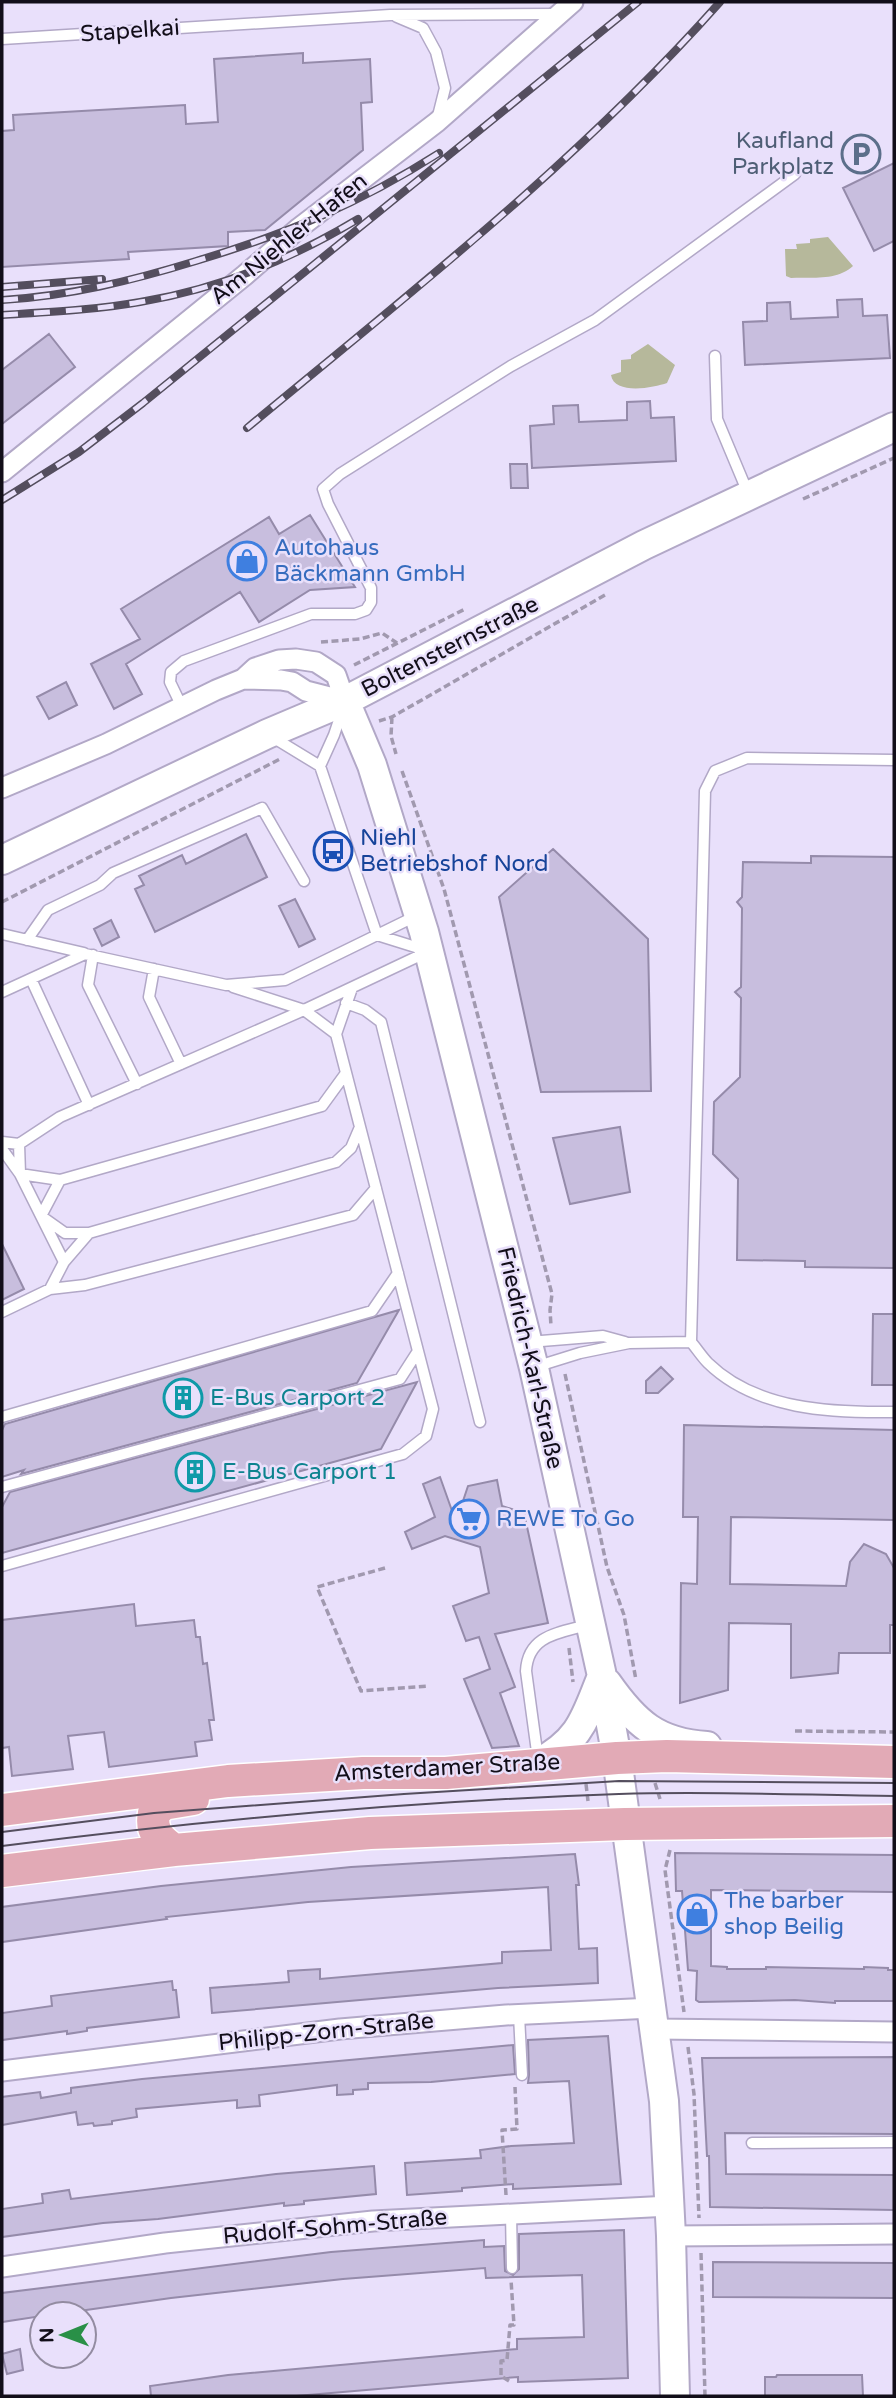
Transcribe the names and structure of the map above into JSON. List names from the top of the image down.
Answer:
{
  "streets": {
    "main road": ["Boltensternstraße", "Friedrich-Karl-Straße", "Amsterdamer Straße"],
    "street": ["Am Niehler Hafen", "Philipp-Zorn-Straße", "Rudolf-Sohm-Straße"],
    "lane": ["Stapelkai"]
  },
  "crossings": [
    ["Stapelkai", "Am Niehler Hafen"],
    ["Boltensternstraße", "Friedrich-Karl-Straße"],
    ["Friedrich-Karl-Straße", "Amsterdamer Straße"],
    ["Friedrich-Karl-Straße", "Philipp-Zorn-Straße"],
    ["Friedrich-Karl-Straße", "Rudolf-Sohm-Straße"]
  ],
  "places": {
    "parking": ["Kaufland Parkplatz"],
    "shop": ["Autohaus Bäckmann GmbH", "The barber shop Beilig"],
    "bus stop": ["Niehl Betriebshof Nord"],
    "building": ["E-Bus Carport 2", "E-Bus Carport 1"],
    "supermarket": ["REWE To Go"]
  },
  "north": "left"
}
